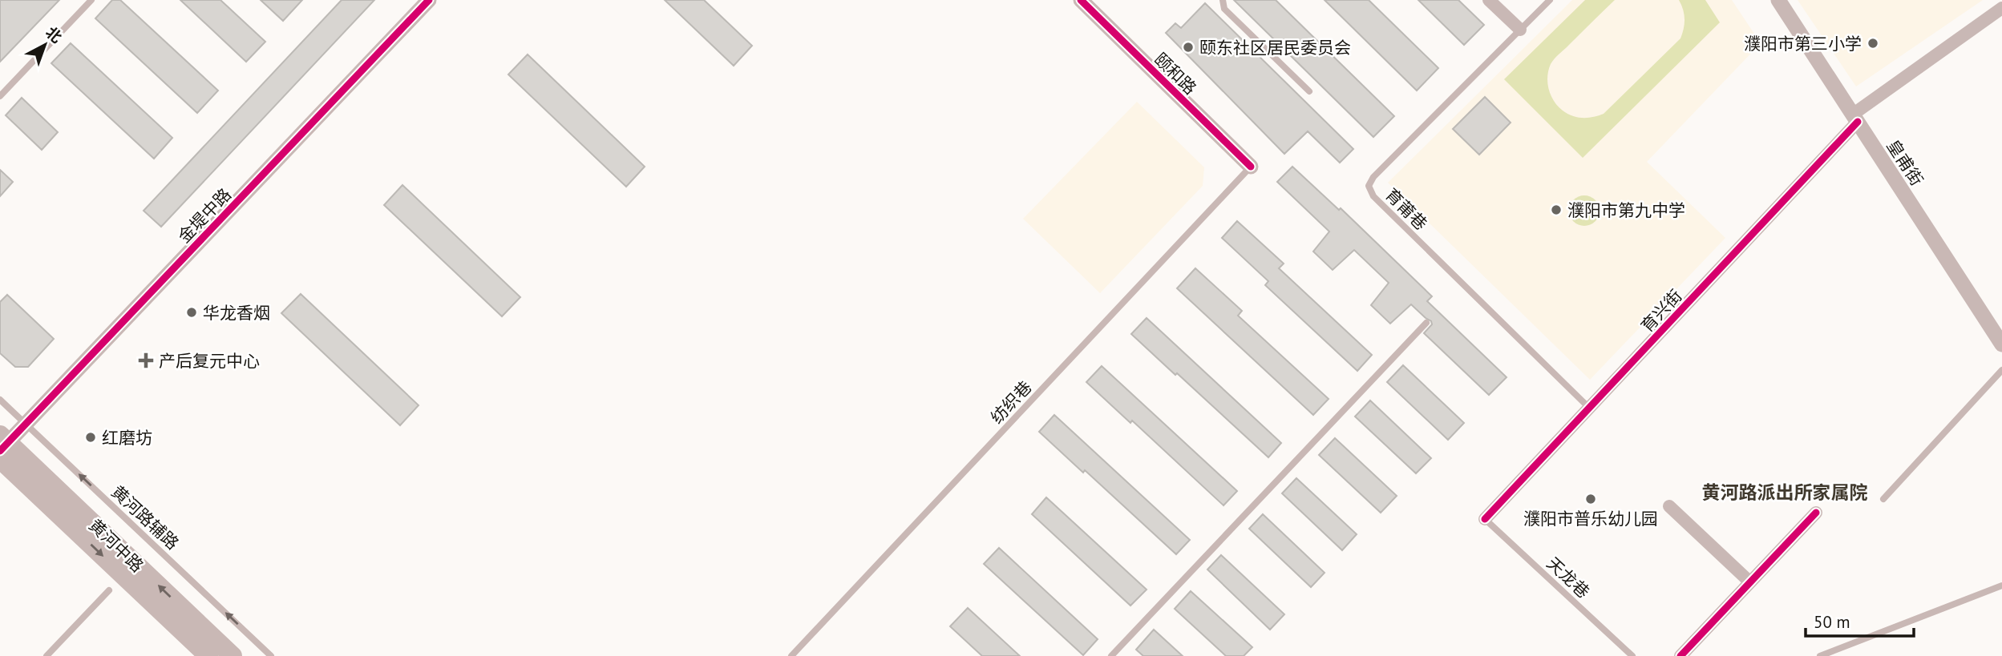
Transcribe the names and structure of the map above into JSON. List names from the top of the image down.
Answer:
{
  "streets": {
    "main road": ["黄河中路"],
    "street": [
      "颐和路",
      "皇甫街",
      "金堤中路",
      "育兴街"
    ],
    "lane": [
      "育莆巷",
      "纺织巷",
      "黄河路辅路",
      "天龙巷"
    ]
  },
  "crossings": [
    ["颐和路", "纺织巷"],
    ["皇甫街", "育兴街"],
    ["育莆巷", "育兴街"],
    ["金堤中路", "黄河路辅路"],
    ["金堤中路", "黄河中路"],
    ["育兴街", "天龙巷"]
  ],
  "one_way": ["黄河路辅路"],
  "districts": ["黄河路派出所家属院"],
  "places": {
    "other": [
      "濮阳市第三小学",
      "颐东社区居民委员会",
      "濮阳市第九中学",
      "华龙香烟",
      "红磨坊",
      "濮阳市普乐幼儿园"
    ],
    "health": ["产后复元中心"]
  },
  "scale_bar": "50 m",
  "north": "top right"
}
